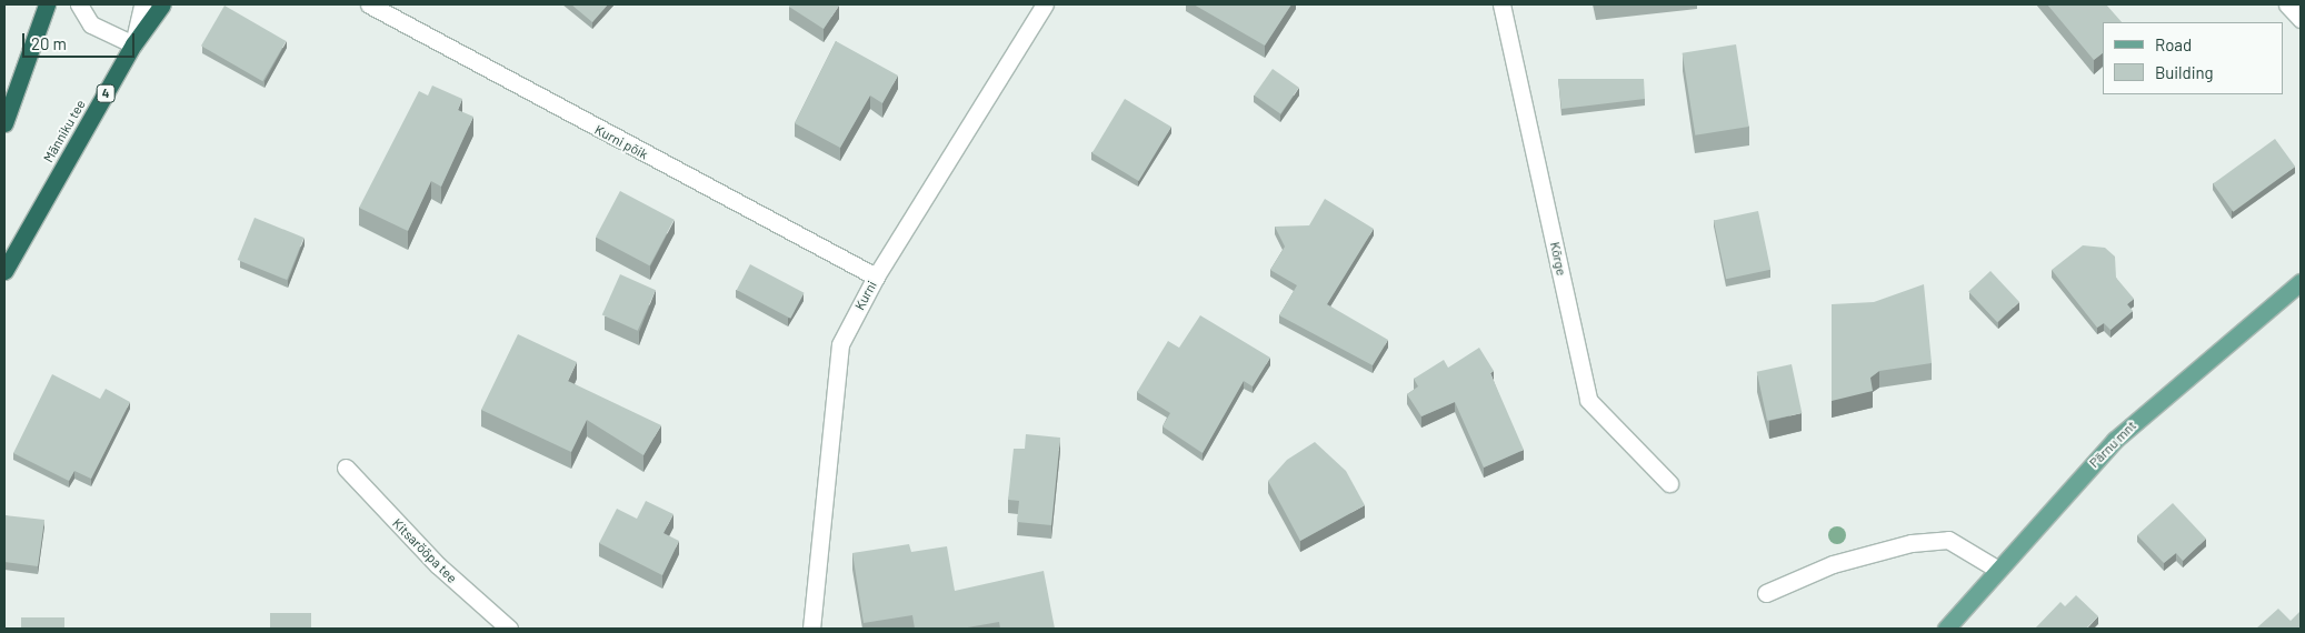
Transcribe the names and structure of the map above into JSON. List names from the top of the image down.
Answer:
{
  "streets": {
    "highway": ["4", "Männiku tee"],
    "main road": ["Pärnu mnt"],
    "street": [
      "Kurni põik",
      "Kõrge",
      "Kurni",
      "Kitsarööpa tee"
    ]
  },
  "crossings": [
    ["4", "Männiku tee"],
    ["Kurni põik", "Kurni"]
  ],
  "legend": ["Road", "Building"],
  "scale_bar": "20 m"
}
